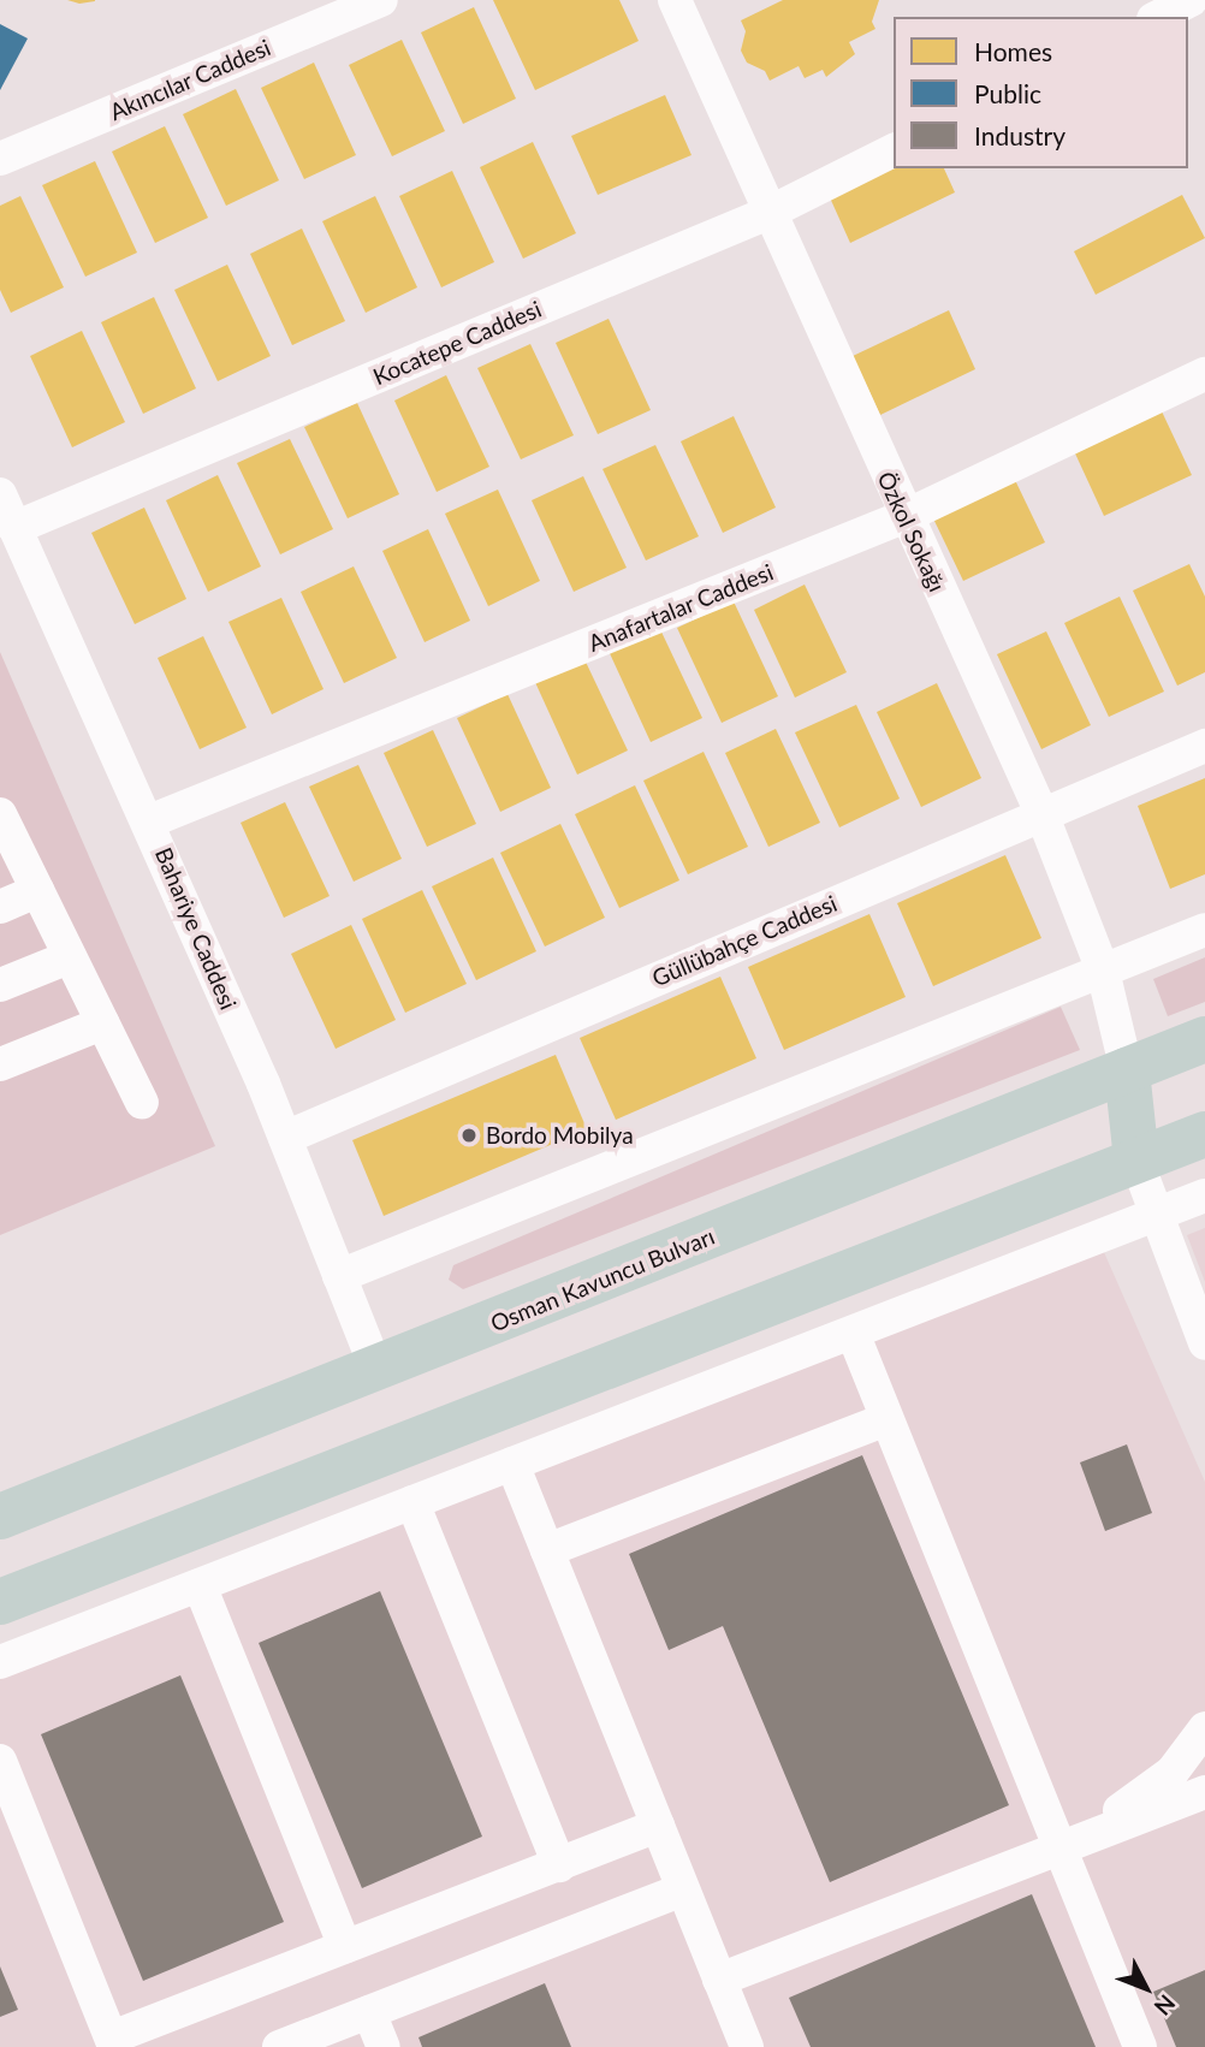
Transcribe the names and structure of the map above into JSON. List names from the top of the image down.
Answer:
{
  "streets": {
    "highway": ["Osman Kavuncu Bulvarı"],
    "street": [
      "Akıncılar Caddesi",
      "Kocatepe Caddesi",
      "Özkol Sokağı",
      "Anafartalar Caddesi",
      "Bahariye Caddesi",
      "Güllübahçe Caddesi"
    ]
  },
  "crossings": [
    ["Kocatepe Caddesi", "Özkol Sokağı"],
    ["Kocatepe Caddesi", "Bahariye Caddesi"],
    ["Özkol Sokağı", "Anafartalar Caddesi"],
    ["Özkol Sokağı", "Güllübahçe Caddesi"],
    ["Özkol Sokağı", "Osman Kavuncu Bulvarı"],
    ["Anafartalar Caddesi", "Bahariye Caddesi"],
    ["Bahariye Caddesi", "Güllübahçe Caddesi"],
    ["Bahariye Caddesi", "Osman Kavuncu Bulvarı"]
  ],
  "places": ["Bordo Mobilya"],
  "legend": ["Homes", "Public", "Industry"],
  "north": "bottom right"
}
